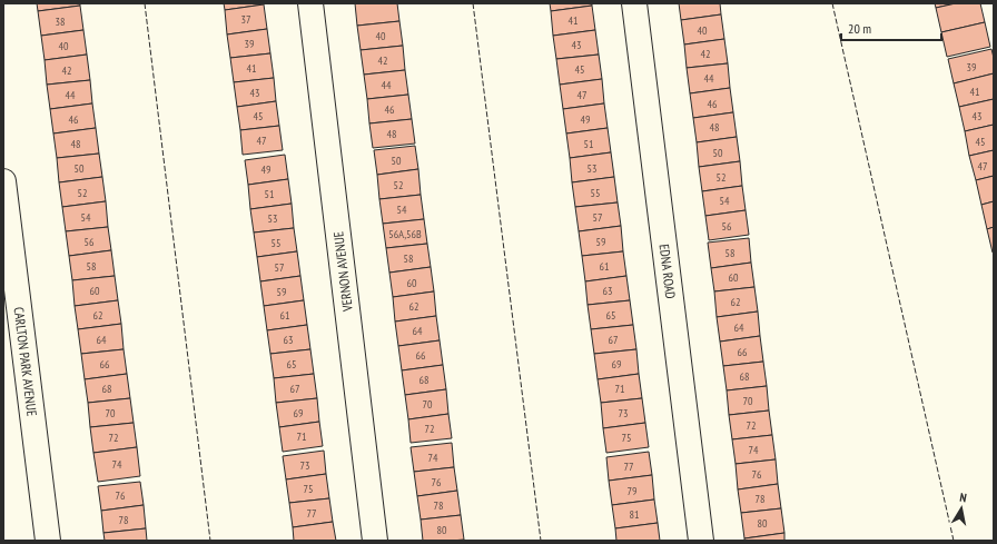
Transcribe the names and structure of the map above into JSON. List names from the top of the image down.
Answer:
{
  "streets": {
    "street": ["VERNON AVENUE", "EDNA ROAD", "CARLTON PARK AVENUE"]
  },
  "house_numbers": [
    "37",
    "41",
    "38",
    "40",
    "40",
    "39",
    "43",
    "40",
    "42",
    "42",
    "39",
    "41",
    "45",
    "42",
    "44",
    "44",
    "41",
    "43",
    "44",
    "47",
    "46",
    "46",
    "45",
    "43",
    "46",
    "49",
    "48",
    "48",
    "47",
    "45",
    "48",
    "51",
    "50",
    "50",
    "47",
    "50",
    "53",
    "49",
    "52",
    "52",
    "52",
    "55",
    "51",
    "54",
    "54",
    "54",
    "57",
    "53",
    "56",
    "56A,56B",
    "56",
    "59",
    "55",
    "58",
    "58",
    "58",
    "61",
    "57",
    "60",
    "60",
    "60",
    "63",
    "59",
    "62",
    "62",
    "62",
    "61",
    "65",
    "64",
    "64",
    "64",
    "63",
    "67",
    "66",
    "66",
    "66",
    "65",
    "69",
    "68",
    "68",
    "68",
    "67",
    "71",
    "70",
    "70",
    "70",
    "69",
    "73",
    "72",
    "72",
    "71",
    "72",
    "75",
    "74",
    "74",
    "74",
    "73",
    "77",
    "76",
    "76",
    "75",
    "79",
    "76",
    "78",
    "78",
    "77",
    "81",
    "78",
    "80",
    "80"
  ],
  "scale_bar": "20 m",
  "north": "top"
}
